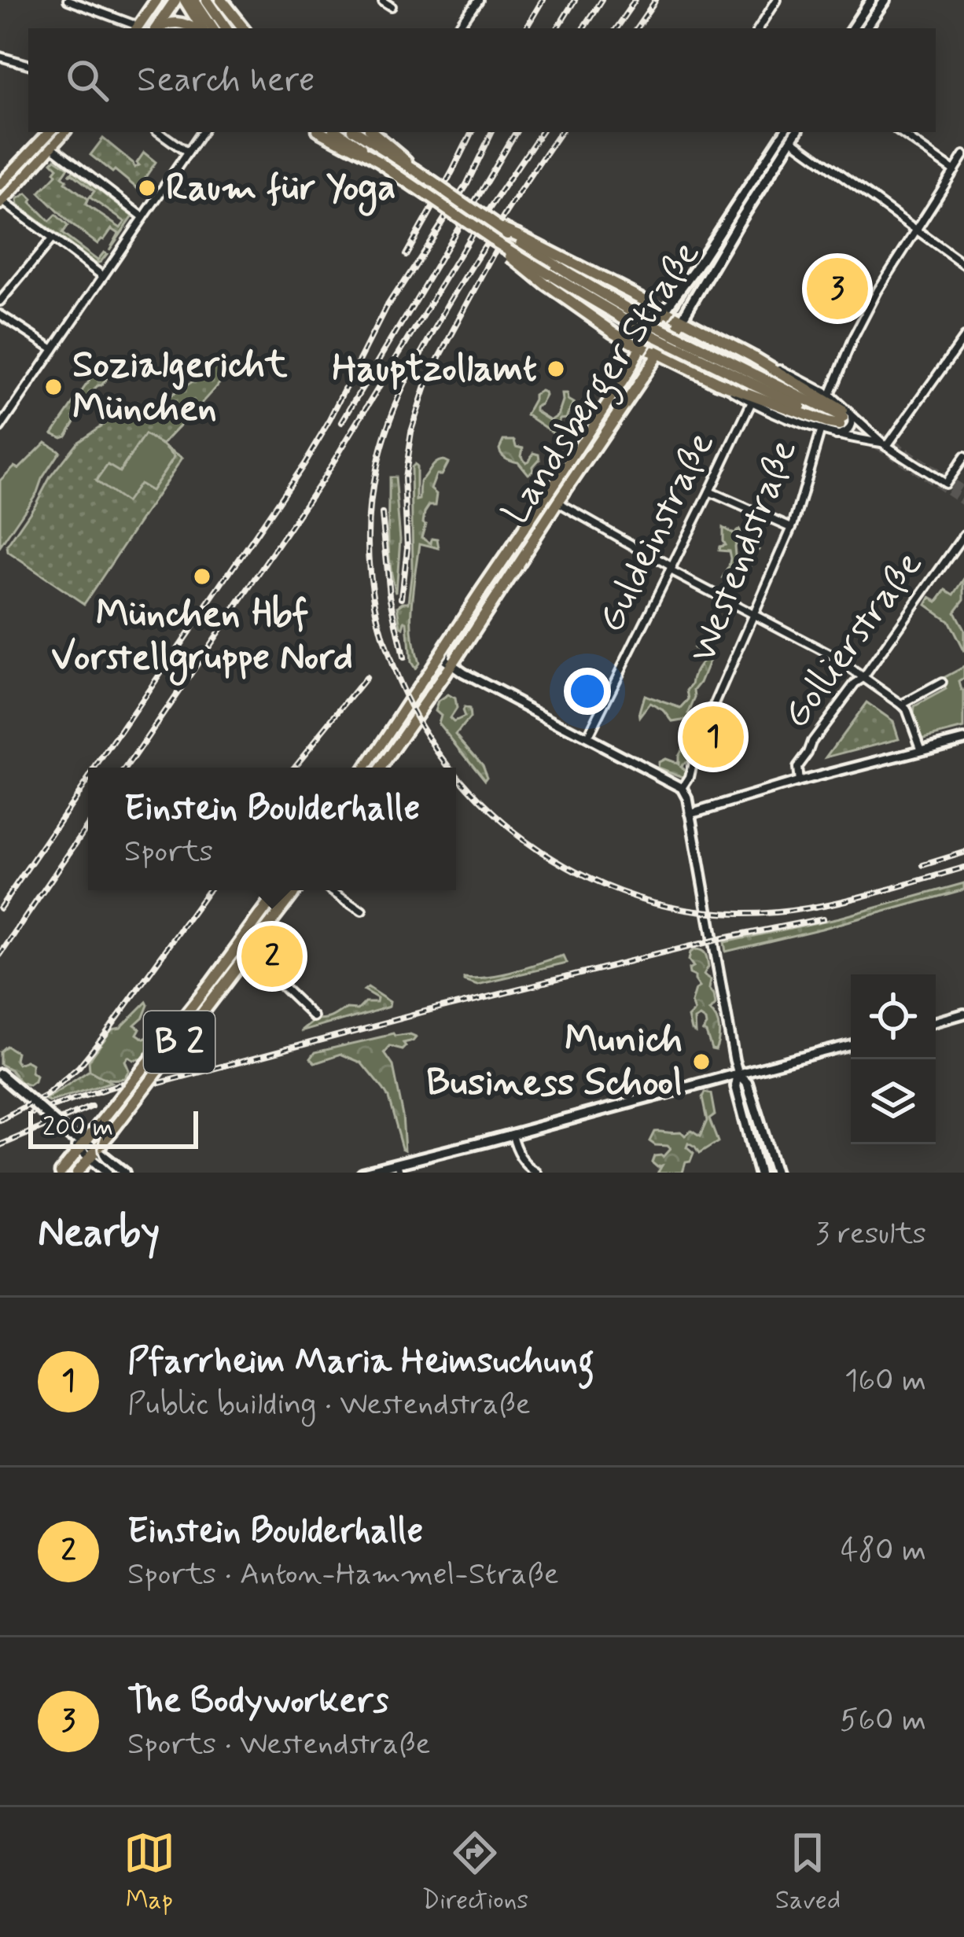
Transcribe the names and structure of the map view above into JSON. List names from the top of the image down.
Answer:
{
  "streets": {
    "main road": ["Landsberger Straße", "B 2"],
    "street": ["Guldeinstraße", "Westendstraße", "Gollierstraße"]
  },
  "places": [
    "Raum für Yoga",
    "Hauptzollamt",
    "Sozialgericht München",
    "München Hbf Vorstellgruppe Nord",
    "Munich Business School"
  ],
  "scale_bar": "200 m",
  "page": {
    "search": "Search here",
    "pins": ["3", "1", "2"],
    "popup": ["Einstein Boulderhalle", "Sports"],
    "scale": "200 m",
    "heading": ["Nearby", "3 results"],
    "list": [
      {
        "mark": "1",
        "name": "Pfarrheim Maria Heimsuchung",
        "note": "Public building · Westendstraße",
        "value": "160 m"
      },
      {
        "mark": "2",
        "name": "Einstein Boulderhalle",
        "note": "Sports · Anton-Hammel-Straße",
        "value": "480 m"
      },
      {
        "mark": "3",
        "name": "The Bodyworkers",
        "note": "Sports · Westendstraße",
        "value": "560 m"
      }
    ],
    "nav": ["Map", "Directions", "Saved"]
  }
}
